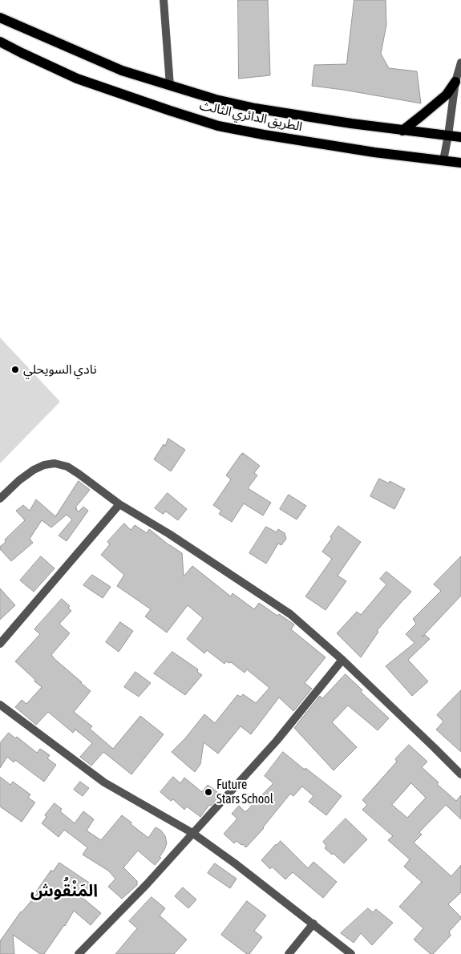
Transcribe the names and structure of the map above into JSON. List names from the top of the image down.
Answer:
{
  "streets": {
    "main road": ["الطريق الدائري الثالث"]
  },
  "districts": ["المَنْقُوش"],
  "places": ["نادي السويحلي", "Future Stars School"]
}
